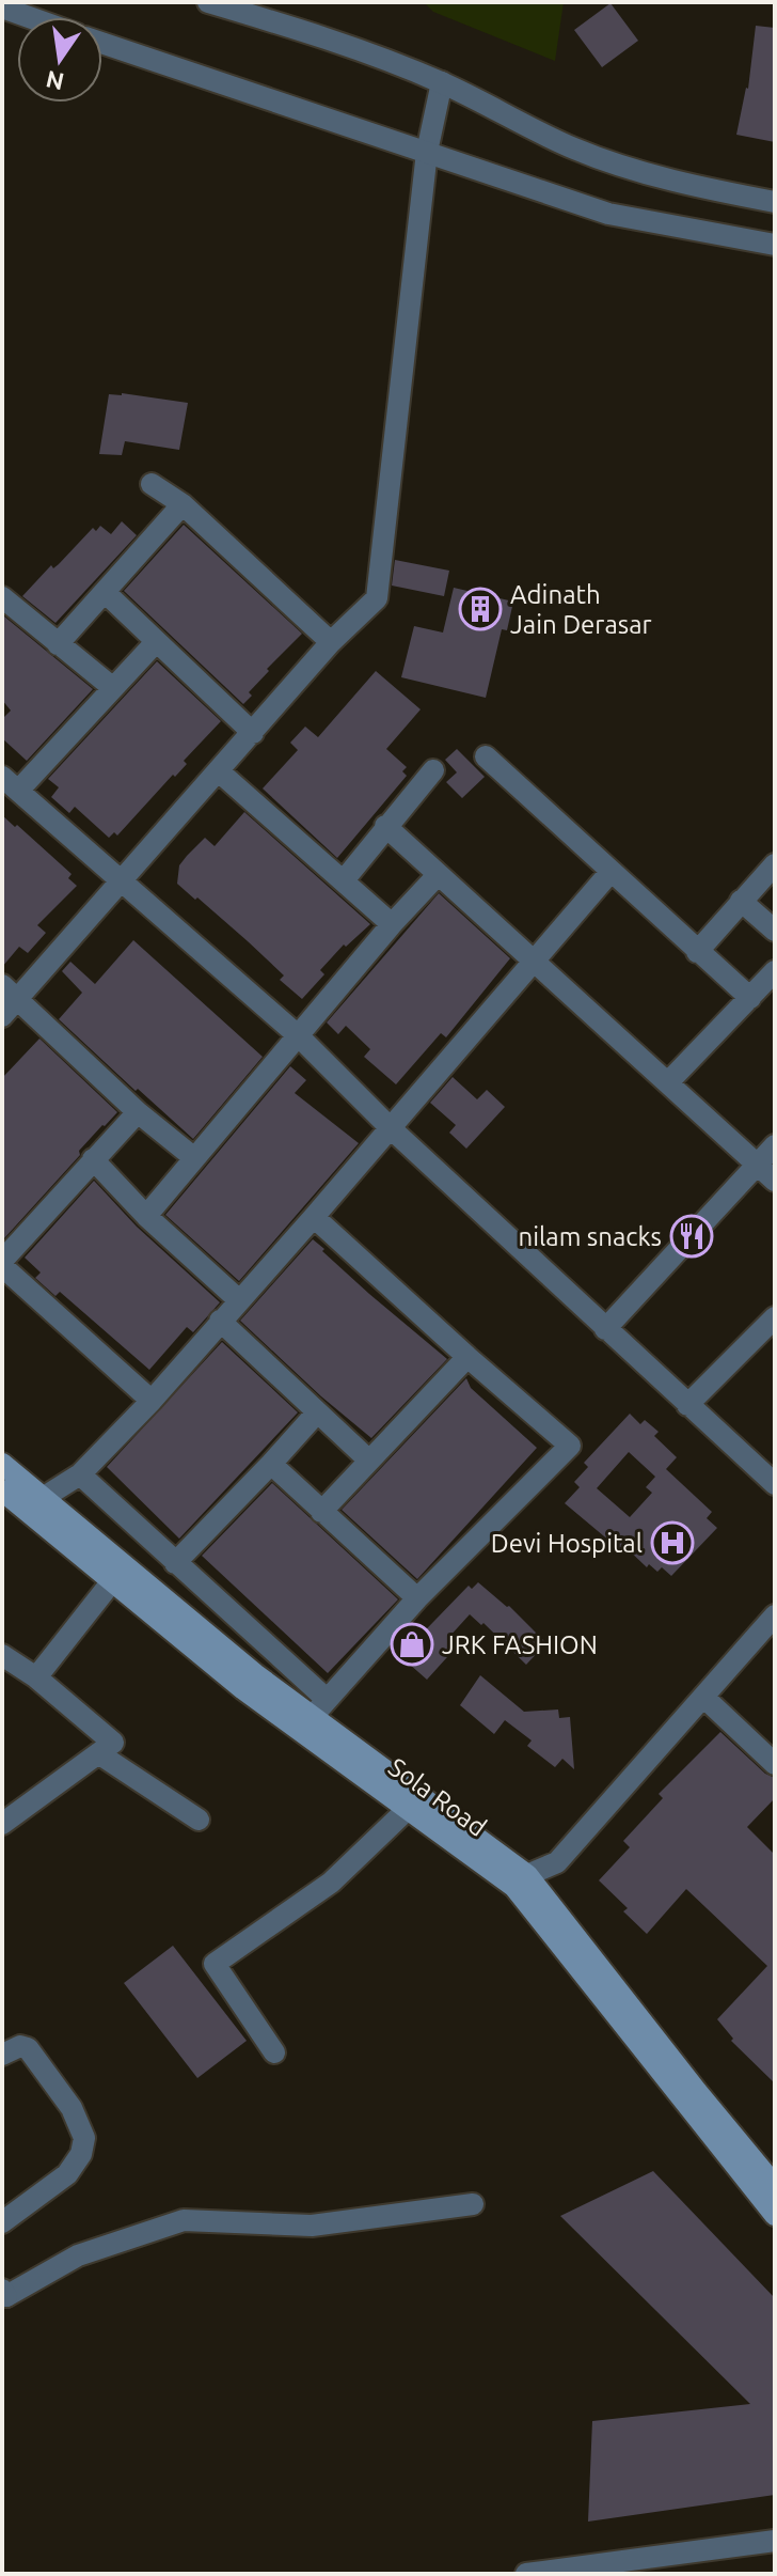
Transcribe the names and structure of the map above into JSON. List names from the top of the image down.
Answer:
{
  "streets": {
    "main road": ["Sola Road"]
  },
  "places": {
    "building": ["Adinath Jain Derasar"],
    "restaurant": ["nilam snacks"],
    "hospital": ["Devi Hospital"],
    "shop": ["JRK FASHION"]
  },
  "north": "bottom"
}
